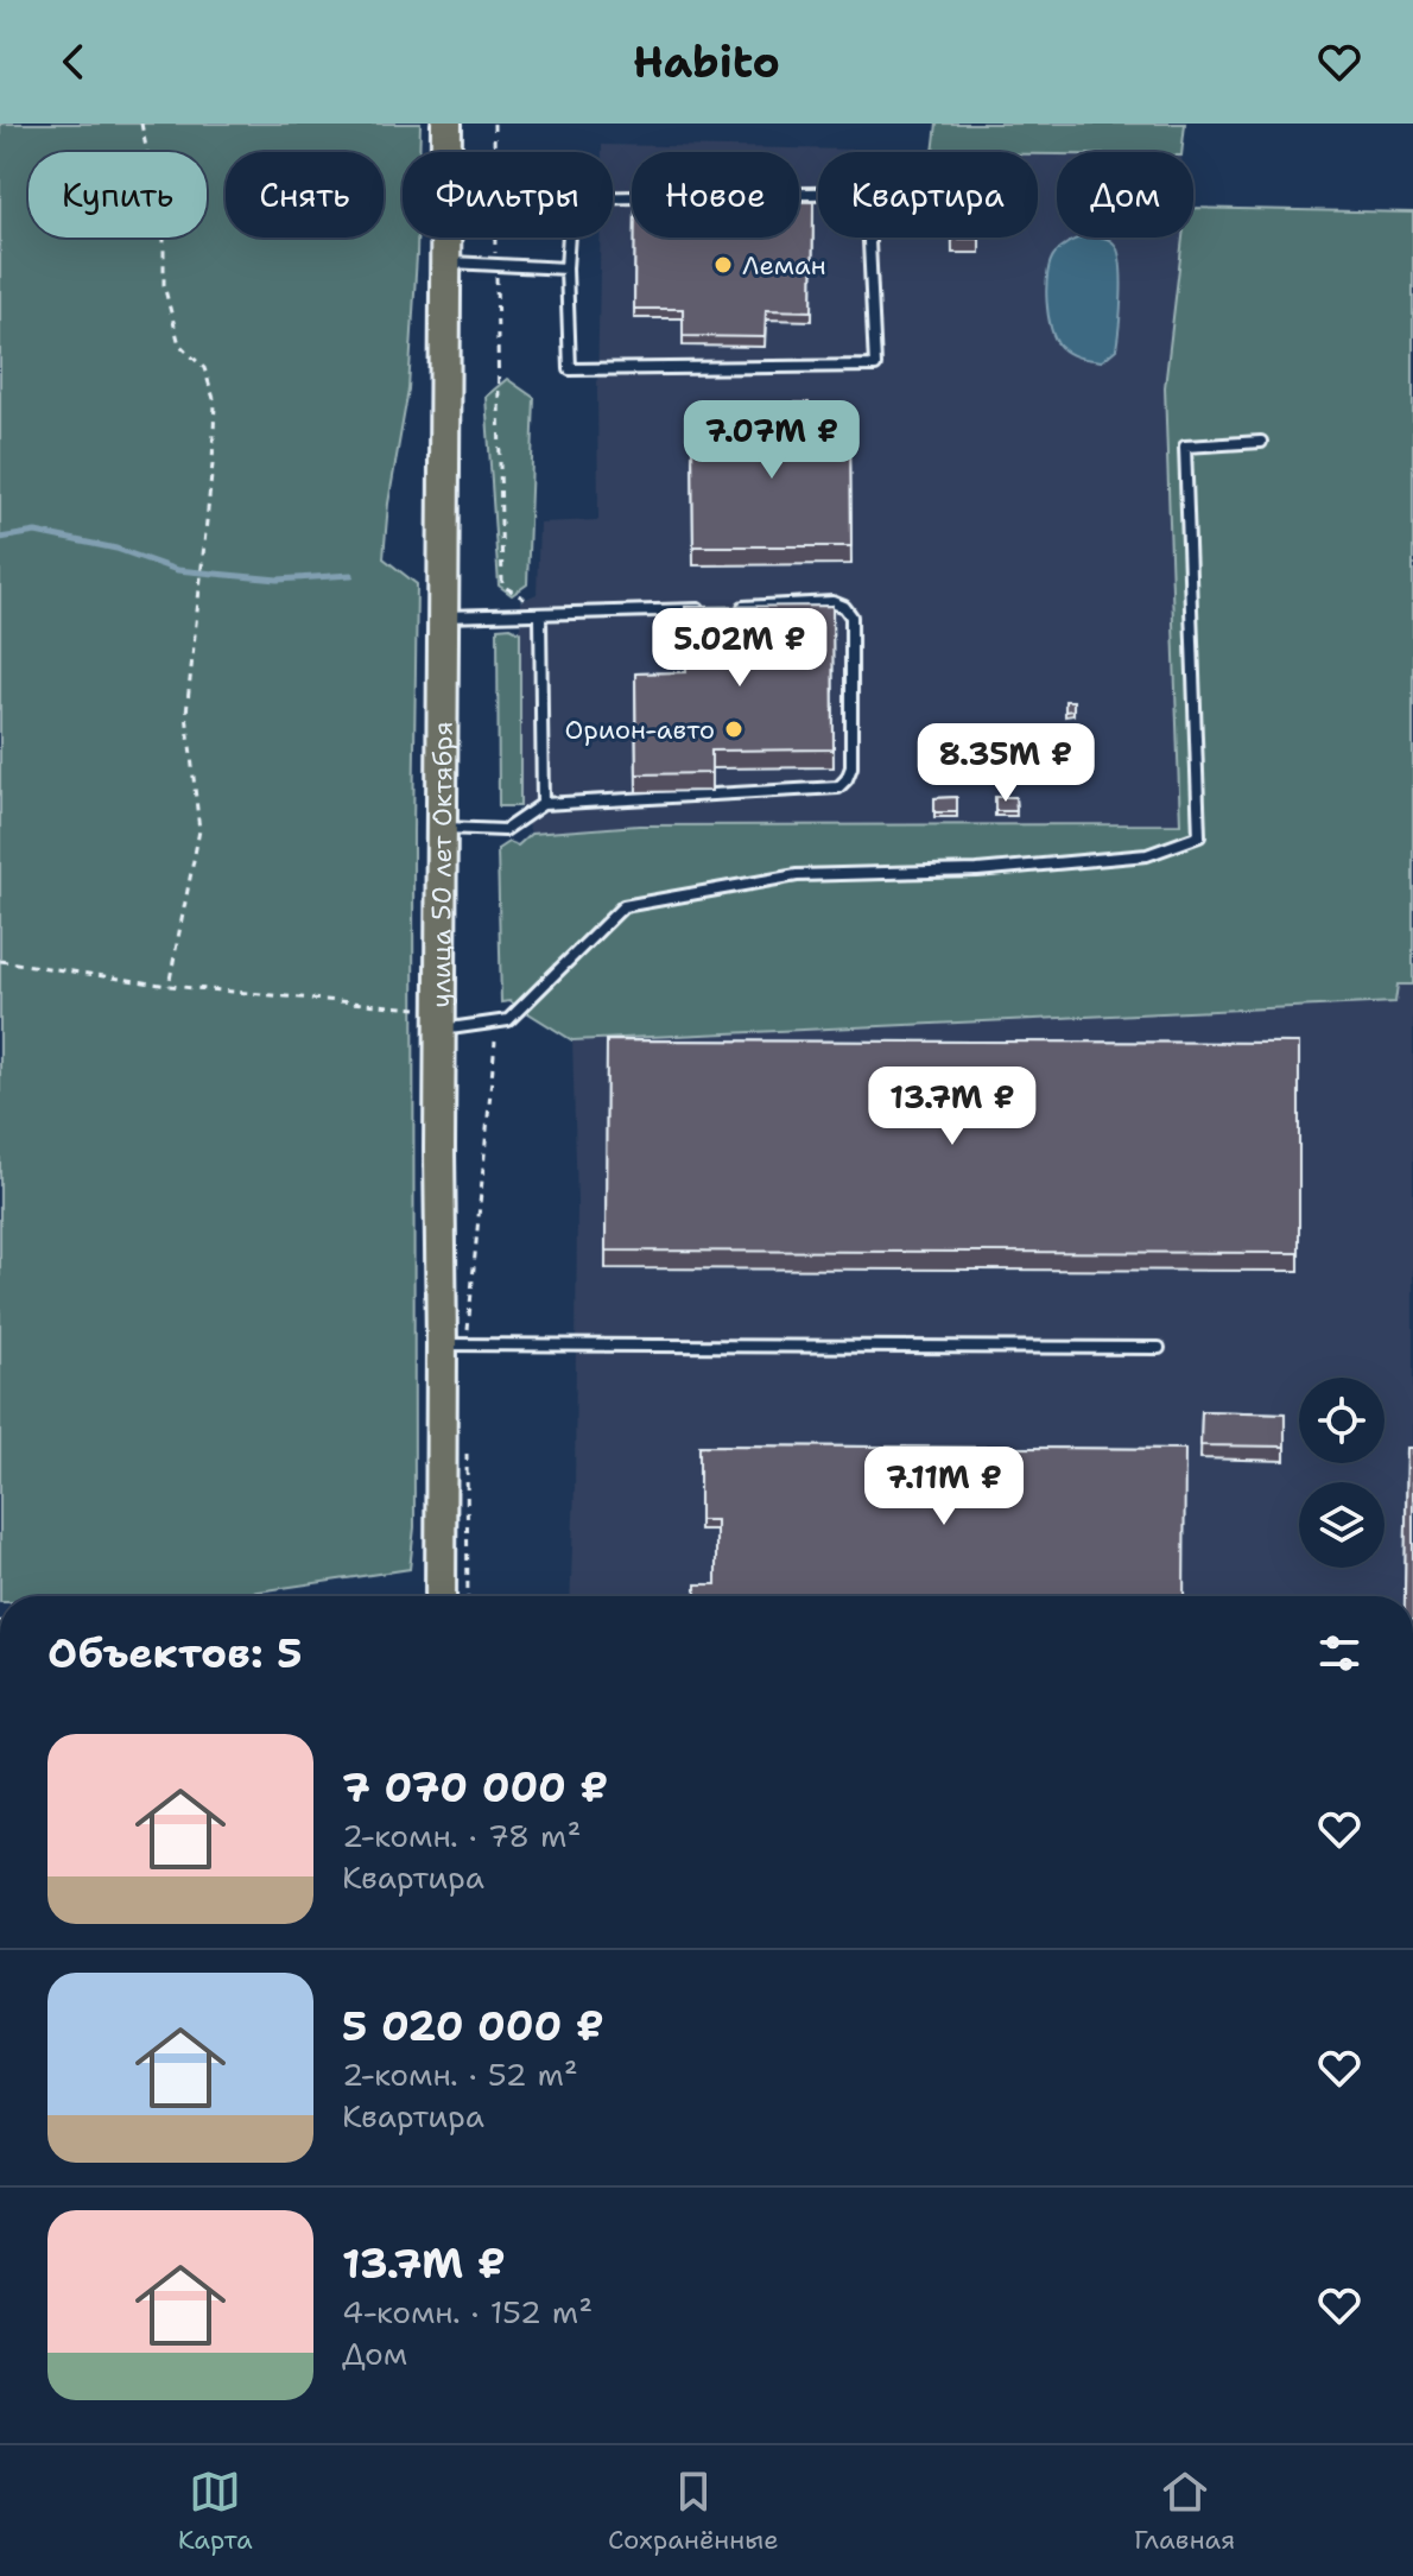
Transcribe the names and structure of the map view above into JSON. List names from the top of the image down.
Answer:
{
  "streets": {
    "main road": ["улица 50 лет Октября"]
  },
  "places": ["Леман", "Орион-авто"],
  "page": {
    "header": "Habito",
    "chip": [
      "Купить",
      "Снять",
      "Фильтры",
      "Новое",
      "Квартира",
      "Дом"
    ],
    "price": [
      "7.07M ₽",
      "5.02M ₽",
      "8.35M ₽",
      "13.7M ₽",
      "7.11M ₽"
    ],
    "heading": "Объектов: 5",
    "list": [
      {
        "name": "7 070 000 ₽",
        "note": "2-комн. · 78 m² · Квартира"
      },
      {
        "name": "5 020 000 ₽",
        "note": "2-комн. · 52 m² · Квартира"
      },
      {
        "name": "13.7M ₽",
        "note": "4-комн. · 152 m² · Дом"
      }
    ],
    "tabs": ["Карта", "Сохранённые", "Главная"]
  }
}
